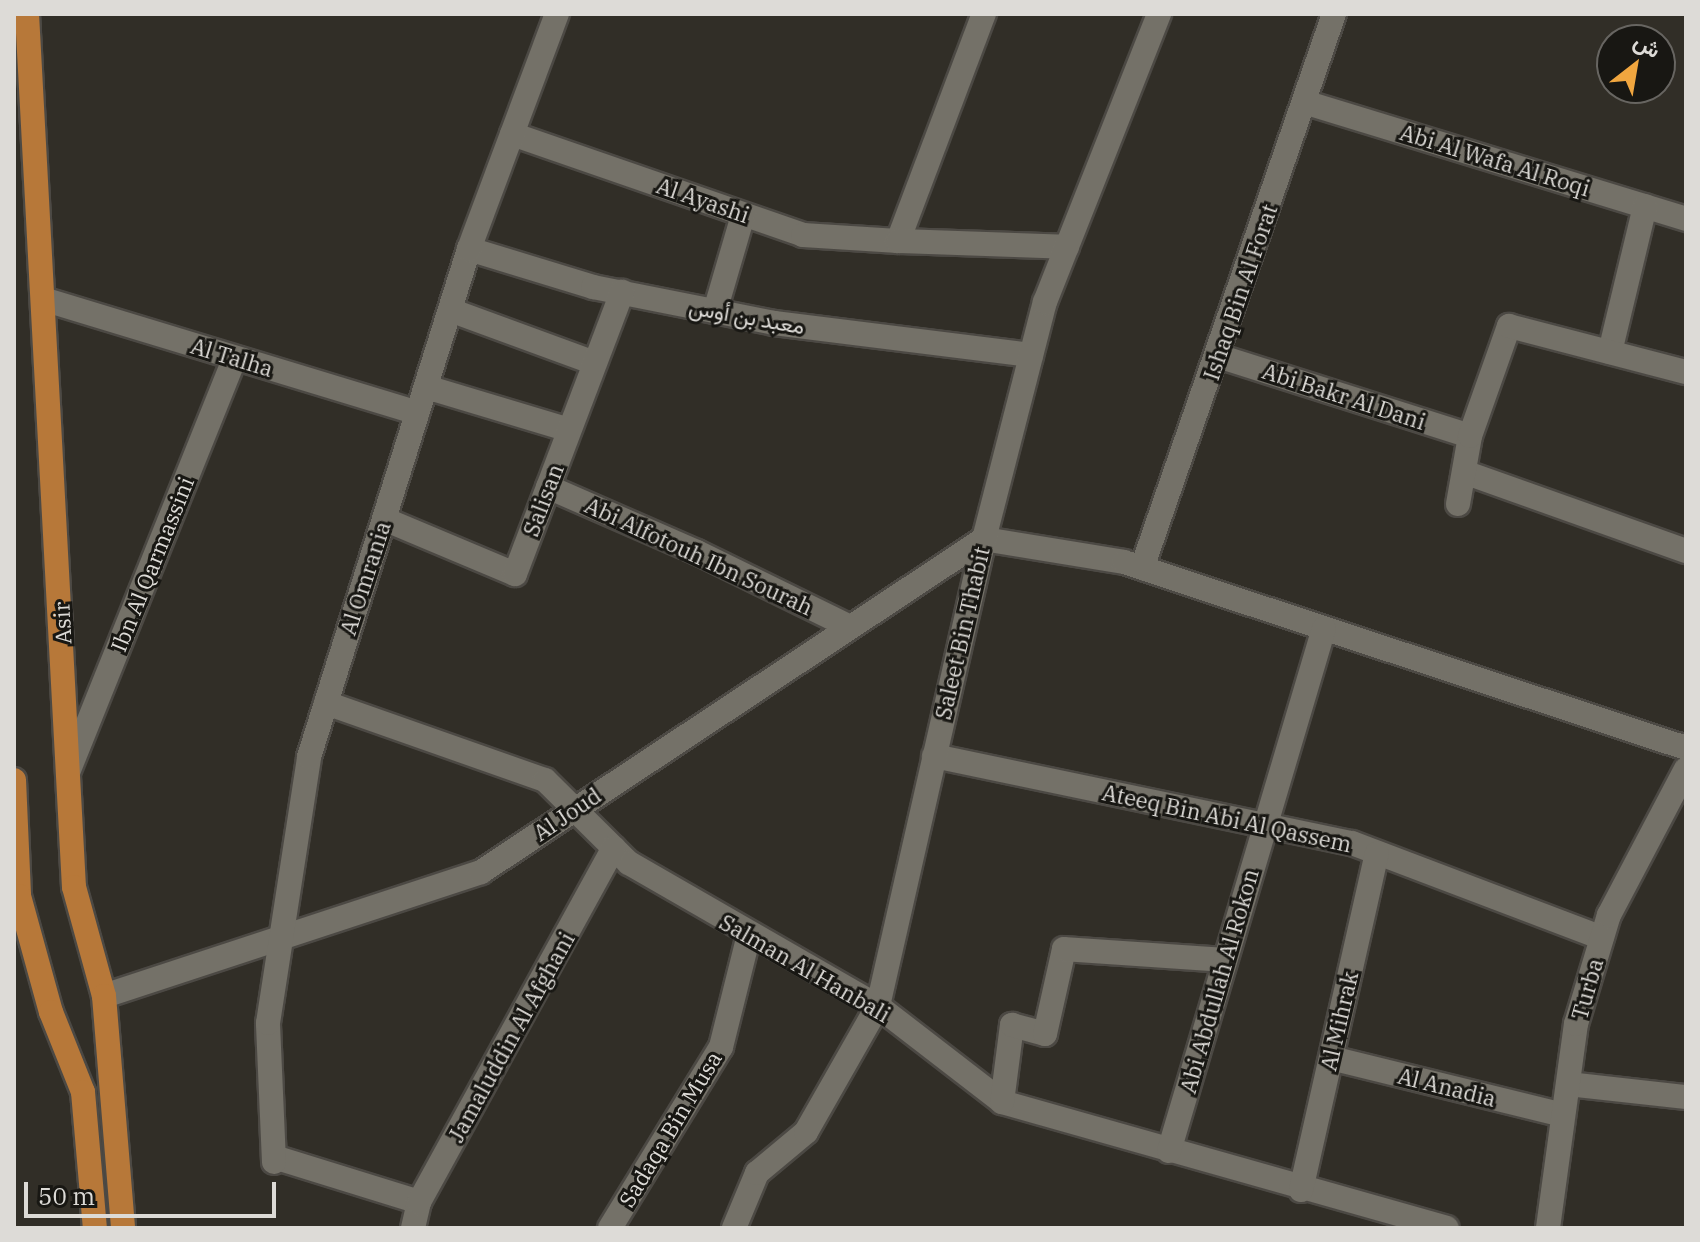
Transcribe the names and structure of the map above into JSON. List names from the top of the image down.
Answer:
{
  "streets": {
    "main road": ["Asir"],
    "street": [
      "Abi Al Wafa Al Roqi",
      "Al Ayashi",
      "Ishaq Bin Al Forat",
      "معبد بن أوس",
      "Al Talha",
      "Abi Bakr Al Dani",
      "Salisan",
      "Abi Alfotouh Ibn Sourah",
      "Ibn Al Qarmassini",
      "Al Omrania",
      "Saleet Bin Thabit",
      "Al Joud",
      "Ateeq Bin Abi Al Qassem",
      "Salman Al Hanbali",
      "Abi Abdullah Al Rokon",
      "Turba",
      "Al Mihrak",
      "Jamaluddin Al Afghani",
      "Al Anadia",
      "Sadaqa Bin Musa"
    ]
  },
  "crossings": [
    ["Abi Al Wafa Al Roqi", "Ishaq Bin Al Forat"],
    ["Al Ayashi", "Al Omrania"],
    ["Al Ayashi", "Saleet Bin Thabit"],
    ["Ishaq Bin Al Forat", "Abi Bakr Al Dani"],
    ["معبد بن أوس", "Salisan"],
    ["معبد بن أوس", "Al Omrania"],
    ["معبد بن أوس", "Saleet Bin Thabit"],
    ["Al Talha", "Ibn Al Qarmassini"],
    ["Al Talha", "Al Omrania"],
    ["Al Talha", "Asir"],
    ["Salisan", "Abi Alfotouh Ibn Sourah"],
    ["Salisan", "Al Omrania"],
    ["Abi Alfotouh Ibn Sourah", "Al Joud"],
    ["Ibn Al Qarmassini", "Asir"],
    ["Al Omrania", "Al Joud"],
    ["Al Omrania", "Salman Al Hanbali"],
    ["Al Omrania", "Jamaluddin Al Afghani"],
    ["Asir", "Al Joud"],
    ["Saleet Bin Thabit", "Al Joud"],
    ["Saleet Bin Thabit", "Ateeq Bin Abi Al Qassem"],
    ["Saleet Bin Thabit", "Salman Al Hanbali"],
    ["Al Joud", "Salman Al Hanbali"],
    ["Ateeq Bin Abi Al Qassem", "Abi Abdullah Al Rokon"],
    ["Ateeq Bin Abi Al Qassem", "Turba"],
    ["Ateeq Bin Abi Al Qassem", "Al Mihrak"],
    ["Salman Al Hanbali", "Abi Abdullah Al Rokon"],
    ["Salman Al Hanbali", "Al Mihrak"],
    ["Salman Al Hanbali", "Jamaluddin Al Afghani"],
    ["Salman Al Hanbali", "Sadaqa Bin Musa"],
    ["Turba", "Al Anadia"],
    ["Al Mihrak", "Al Anadia"]
  ],
  "scale_bar": "50 m",
  "north": "top right"
}
